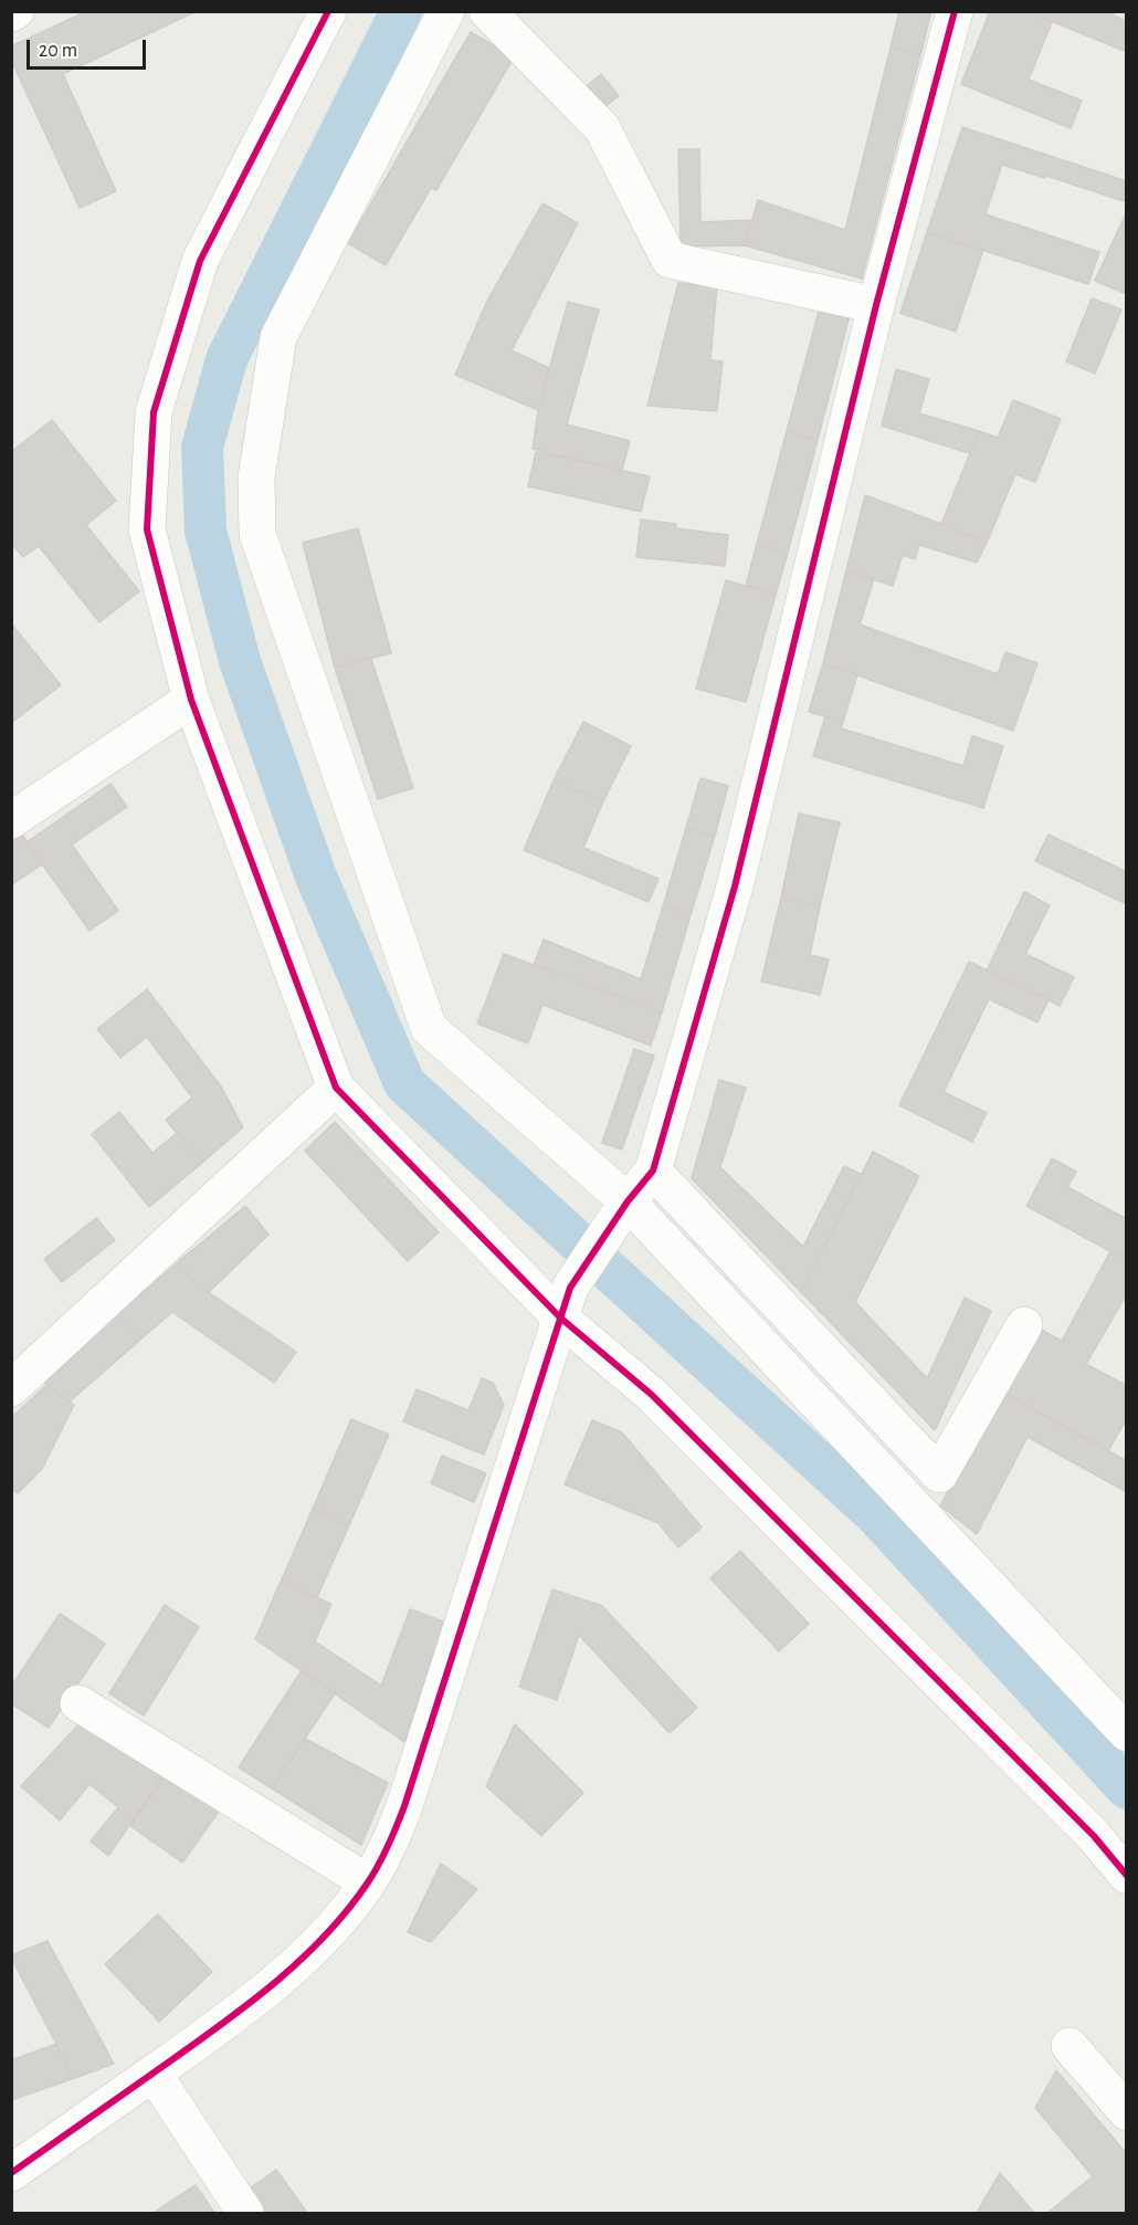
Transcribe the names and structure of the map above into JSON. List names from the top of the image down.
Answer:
{
  "scale_bar": "20 m"
}
